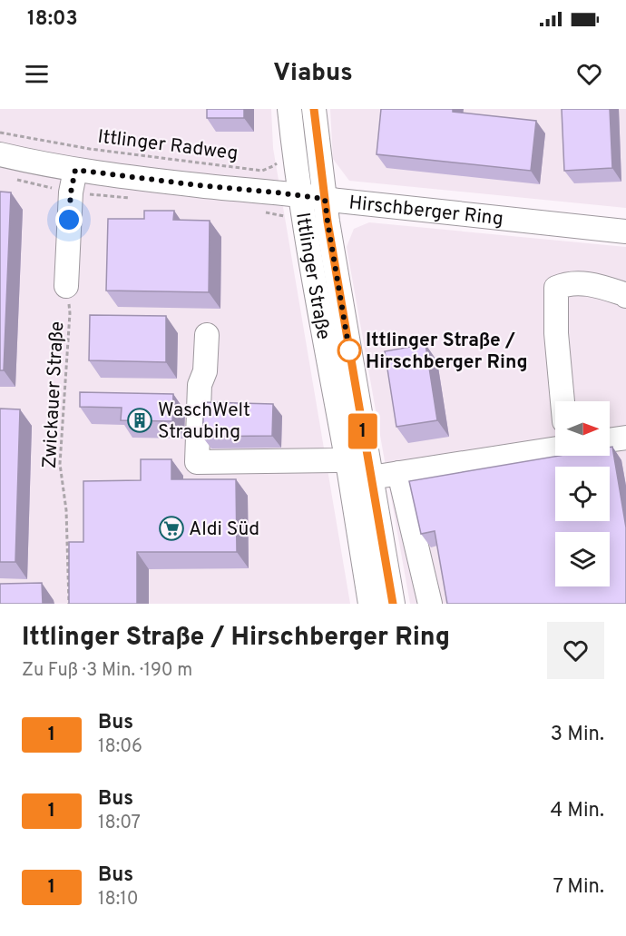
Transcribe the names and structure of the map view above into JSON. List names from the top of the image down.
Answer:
{
  "streets": {
    "street": ["Hirschberger Ring", "Ittlinger Straße"],
    "path": ["Ittlinger Radweg", "Zwickauer Straße"]
  },
  "crossings": [
    ["Hirschberger Ring", "Ittlinger Straße"]
  ],
  "places": {
    "other": ["Ittlinger Straße / Hirschberger Ring"],
    "building": ["WaschWelt Straubing"],
    "supermarket": ["Aldi Süd"]
  },
  "lines": ["bus line 1"],
  "north": "right",
  "page": {
    "status": "18:03",
    "header": "Viabus",
    "on_map": "1",
    "heading": ["Ittlinger Straße / Hirschberger Ring", "Zu Fuß · 3 Min. · 190 m"],
    "list": [
      {
        "mark": "1",
        "name": "Bus",
        "note": "18:06",
        "value": "3 Min."
      },
      {
        "mark": "1",
        "name": "Bus",
        "note": "18:07",
        "value": "4 Min."
      },
      {
        "mark": "1",
        "name": "Bus",
        "note": "18:10",
        "value": "7 Min."
      }
    ]
  }
}
